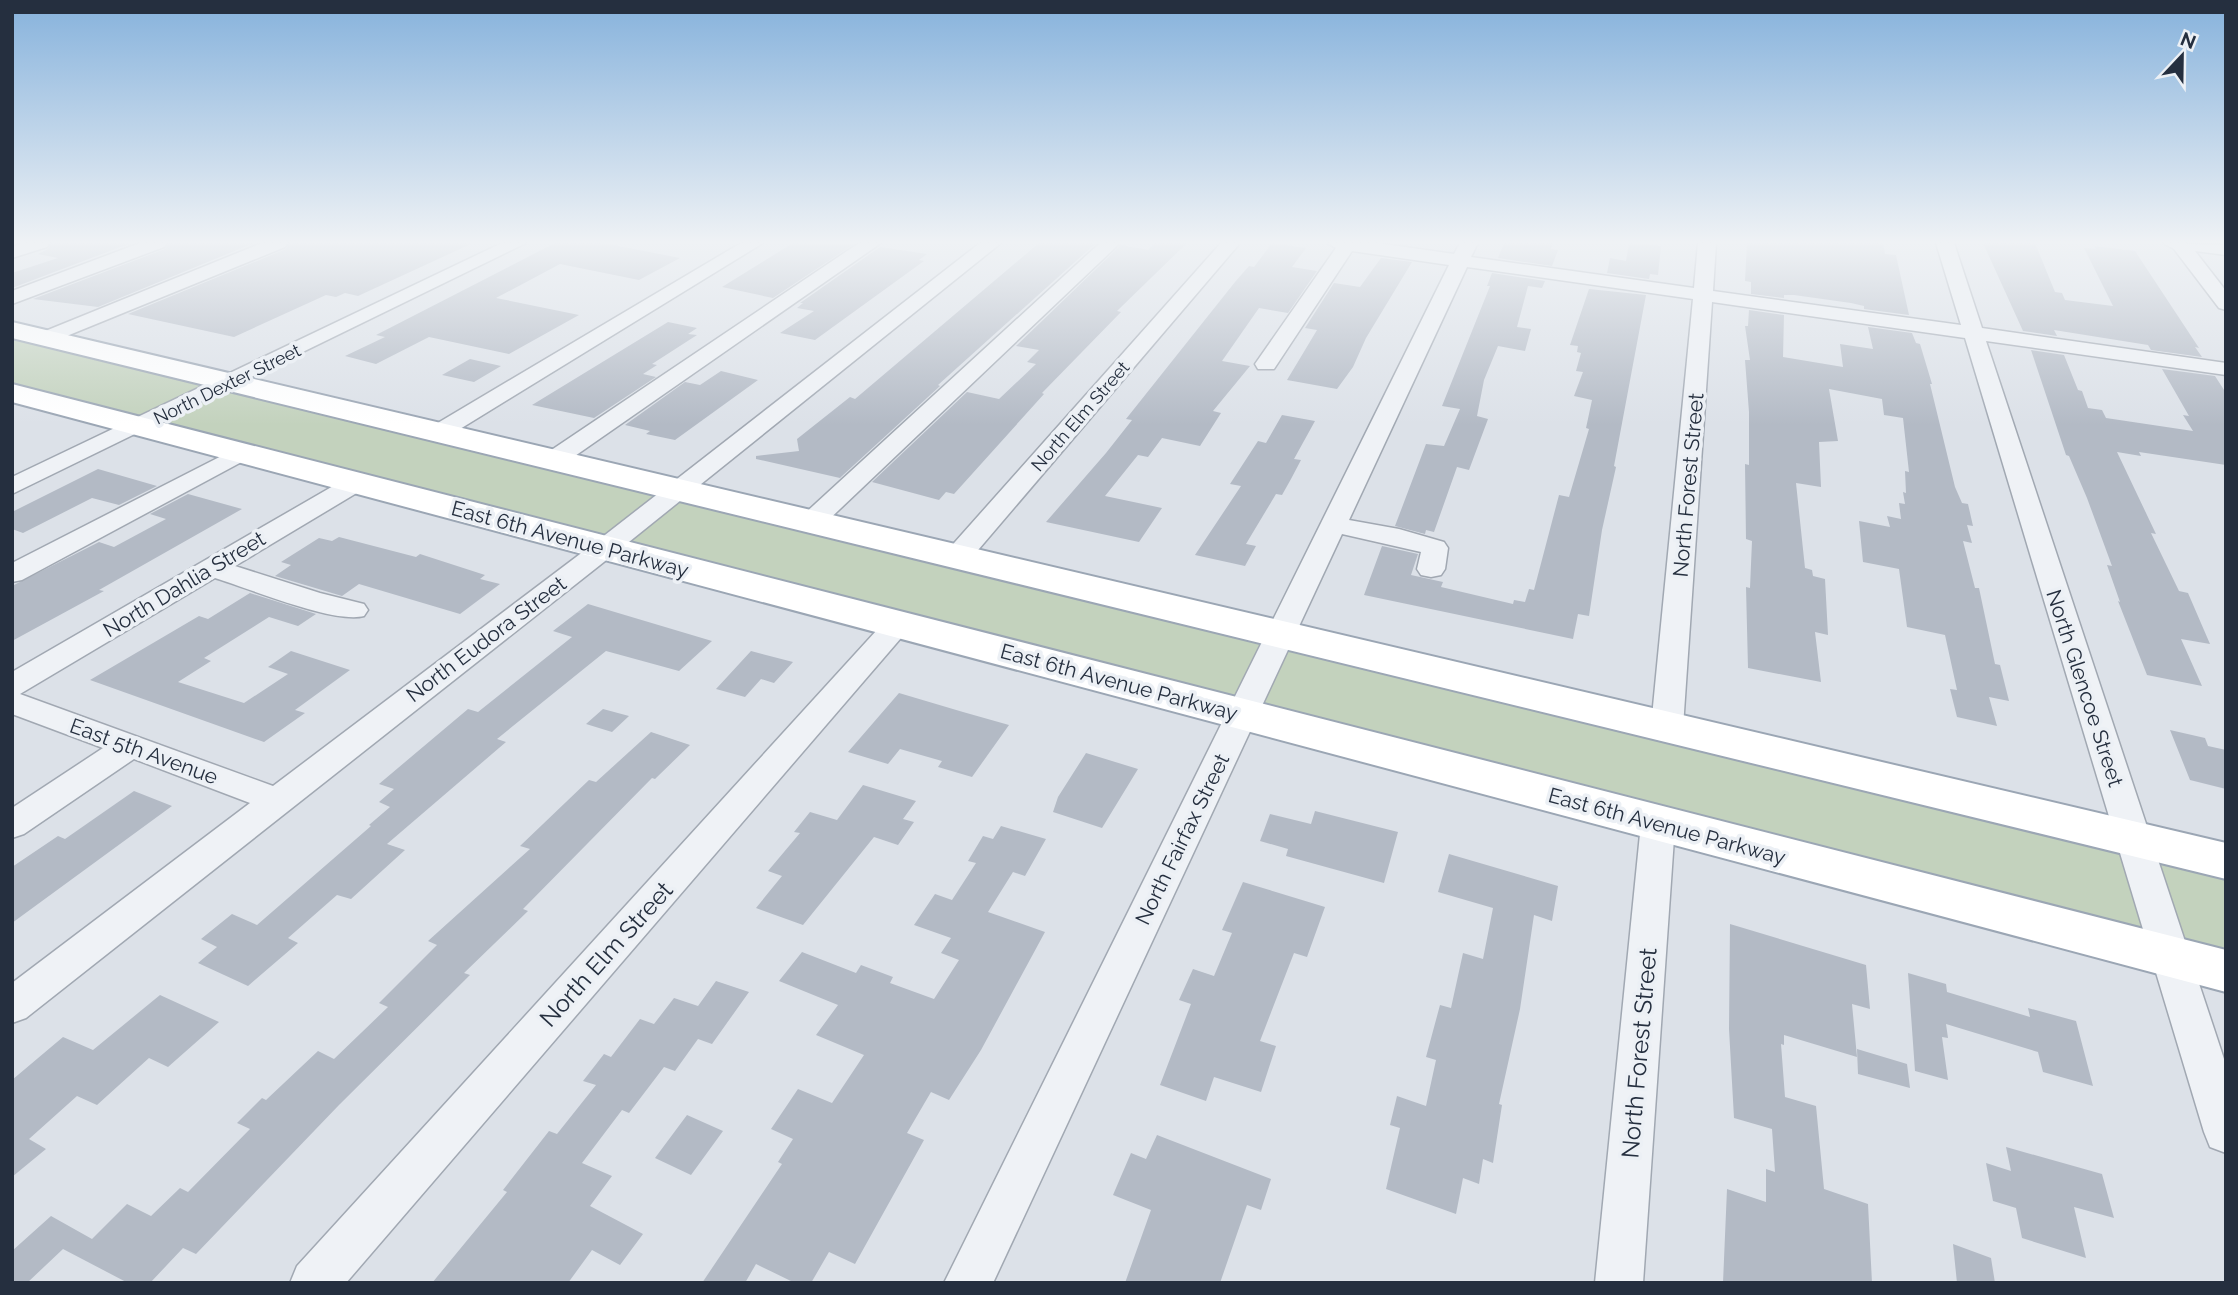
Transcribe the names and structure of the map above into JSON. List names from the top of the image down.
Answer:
{
  "streets": {
    "main road": ["East 6th Avenue Parkway"],
    "street": [
      "North Dexter Street",
      "North Elm Street",
      "North Forest Street",
      "North Dahlia Street",
      "North Eudora Street",
      "North Glencoe Street",
      "East 5th Avenue",
      "North Fairfax Street"
    ]
  },
  "crossings": [
    ["North Dexter Street", "East 6th Avenue Parkway"],
    ["North Elm Street", "East 6th Avenue Parkway"],
    ["North Forest Street", "East 6th Avenue Parkway"],
    ["East 6th Avenue Parkway", "North Dahlia Street"],
    ["East 6th Avenue Parkway", "North Eudora Street"],
    ["East 6th Avenue Parkway", "North Glencoe Street"],
    ["East 6th Avenue Parkway", "North Fairfax Street"],
    ["North Eudora Street", "East 5th Avenue"]
  ],
  "north": "top"
}
